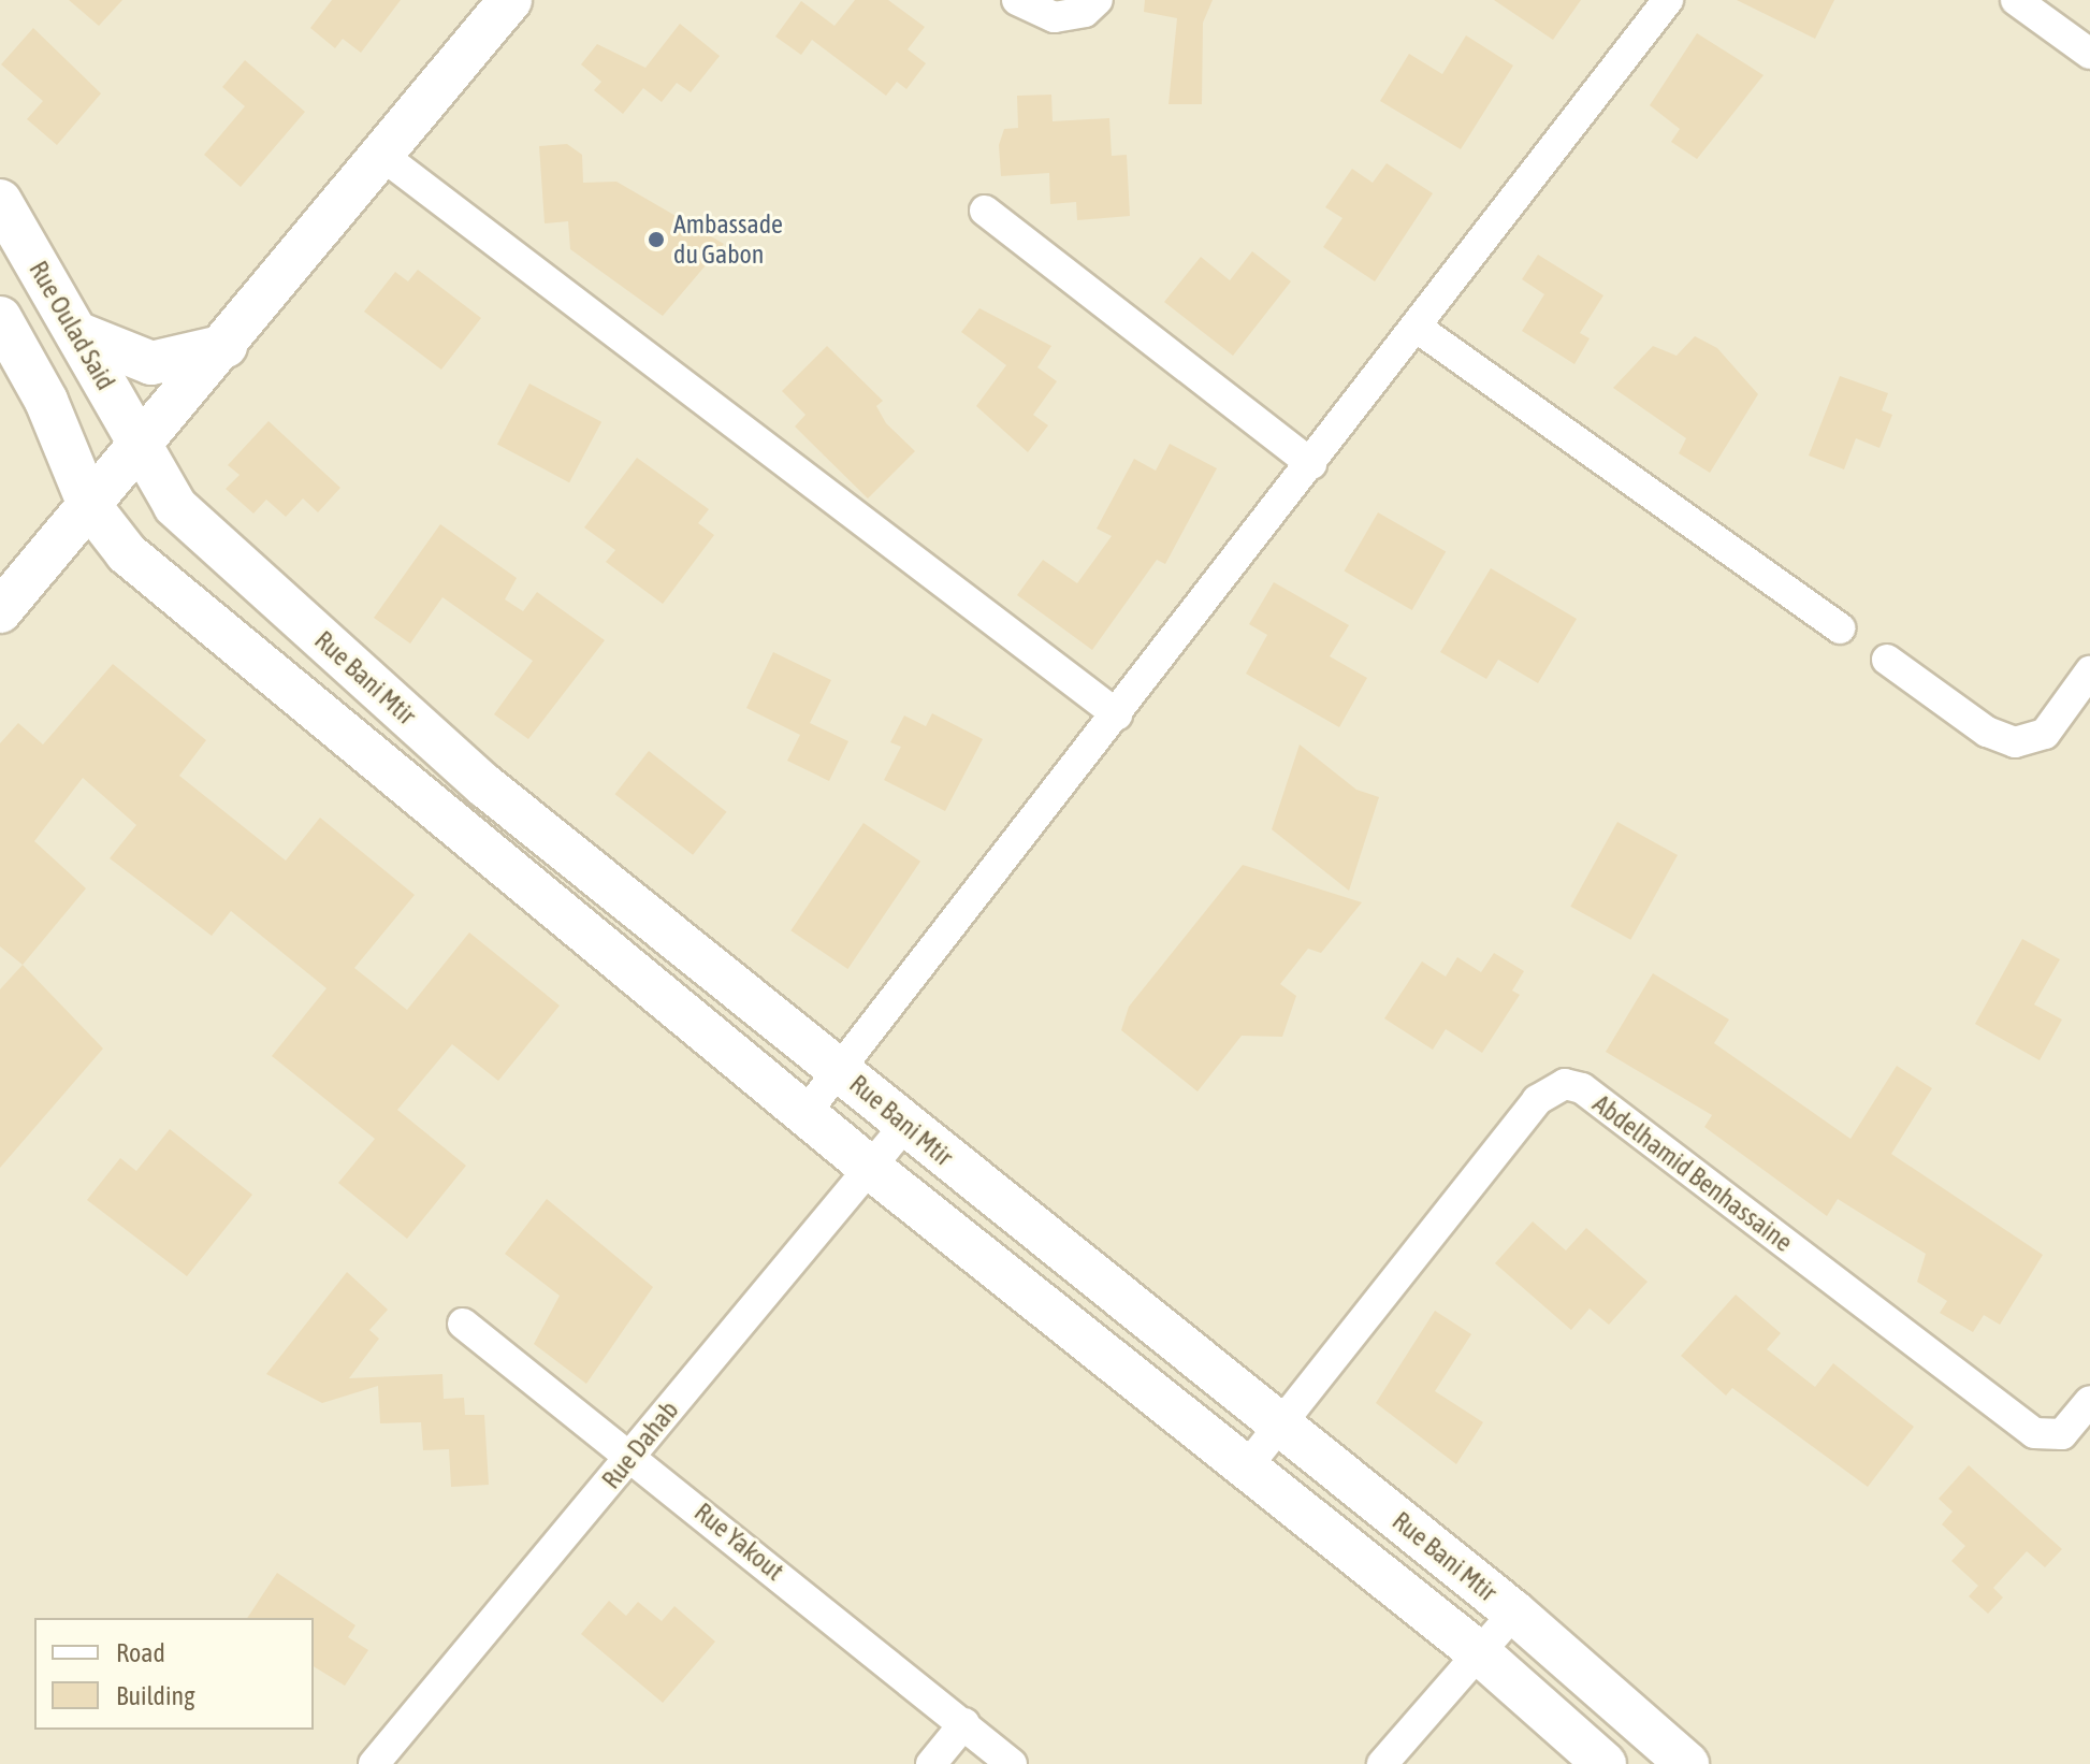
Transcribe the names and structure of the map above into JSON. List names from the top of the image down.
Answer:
{
  "streets": {
    "street": [
      "Rue Oulad Said",
      "Rue Bani Mtir",
      "Abdelhamid Benhassaine",
      "Rue Dahab",
      "Rue Yakout"
    ]
  },
  "crossings": [
    ["Rue Oulad Said", "Rue Bani Mtir"],
    ["Rue Bani Mtir", "Abdelhamid Benhassaine"],
    ["Rue Bani Mtir", "Rue Dahab"],
    ["Rue Dahab", "Rue Yakout"]
  ],
  "places": ["Ambassade du Gabon"],
  "legend": ["Road", "Building"]
}
